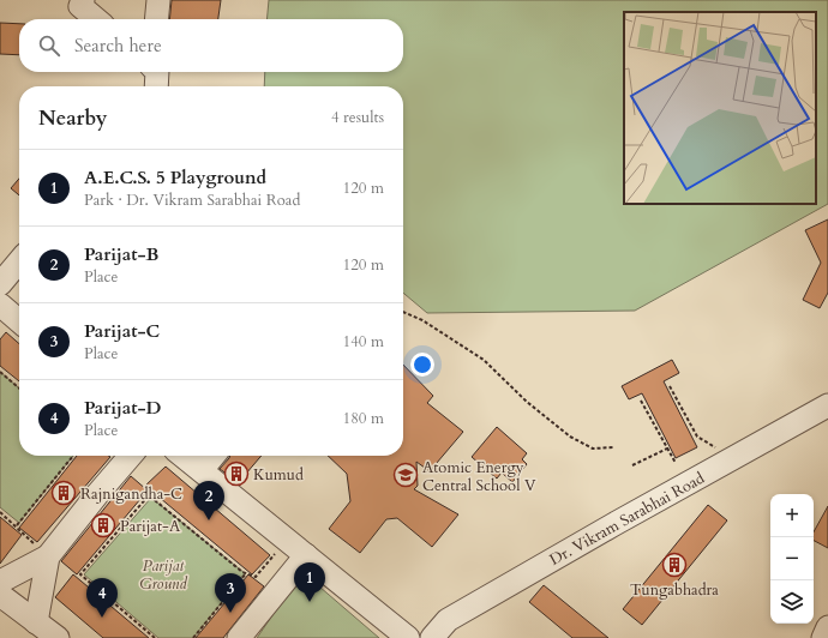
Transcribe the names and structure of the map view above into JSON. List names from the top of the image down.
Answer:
{
  "streets": {
    "street": ["Dr. Vikram Sarabhai Road"]
  },
  "parks": ["Parijat Ground"],
  "places": {
    "building": [
      "Kumud",
      "Rajnigandha-C",
      "Parijat-A",
      "Tungabhadra"
    ],
    "school or university": ["Atomic Energy Central School V"]
  },
  "page": {
    "search": "Search here",
    "heading": ["Nearby", "4 results"],
    "list": [
      {
        "mark": "1",
        "name": "A.E.C.S. 5 Playground",
        "note": "Park · Dr. Vikram Sarabhai Road",
        "value": "120 m"
      },
      {
        "mark": "2",
        "name": "Parijat-B",
        "note": "Place",
        "value": "120 m"
      },
      {
        "mark": "3",
        "name": "Parijat-C",
        "note": "Place",
        "value": "140 m"
      },
      {
        "mark": "4",
        "name": "Parijat-D",
        "note": "Place",
        "value": "180 m"
      }
    ],
    "pins": [
      "2",
      "1",
      "3",
      "4"
    ],
    "map_buttons": ["+", "−"]
  }
}
